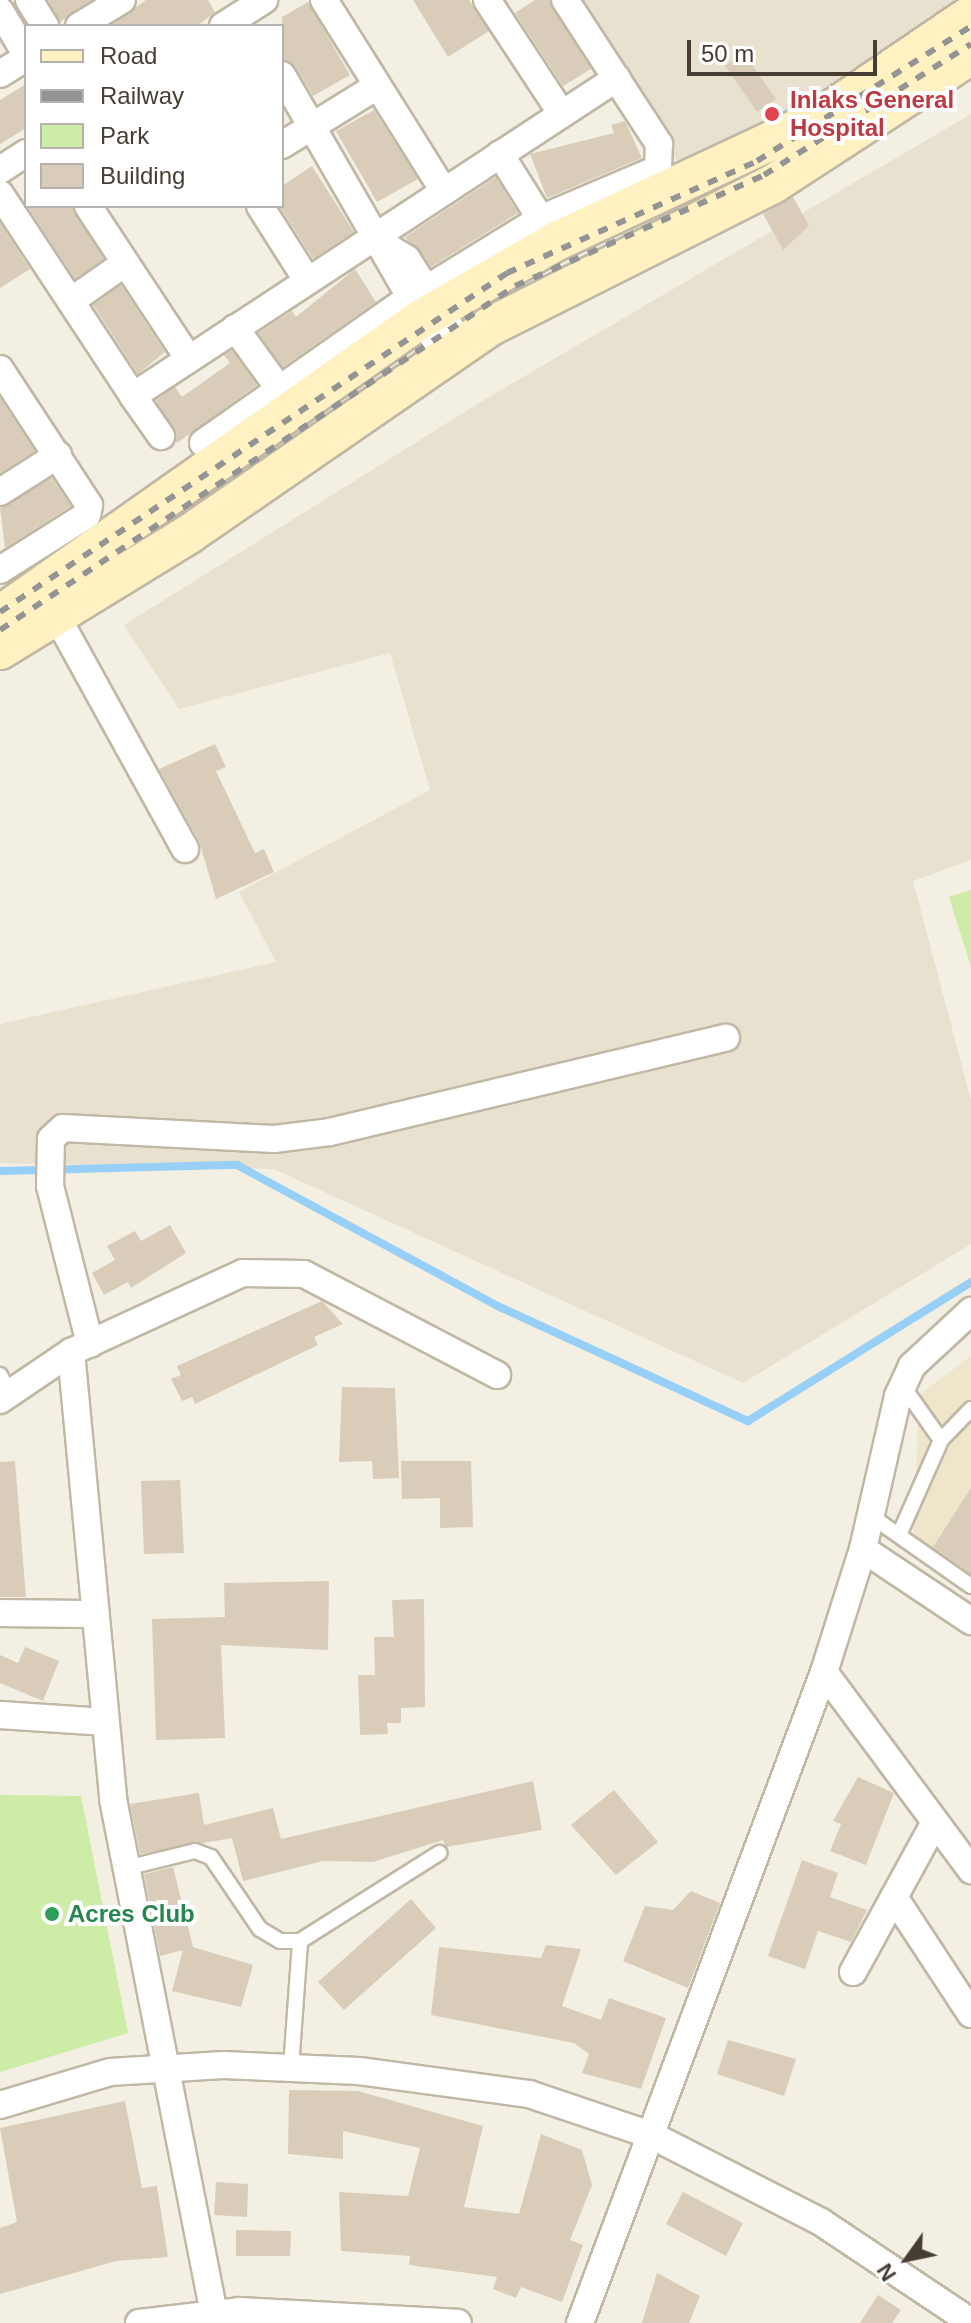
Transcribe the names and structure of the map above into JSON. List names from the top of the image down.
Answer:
{
  "places": ["Inlaks General Hospital", "Acres Club"],
  "legend": [
    "Road",
    "Railway",
    "Park",
    "Building"
  ],
  "scale_bar": "50 m",
  "north": "bottom left"
}
